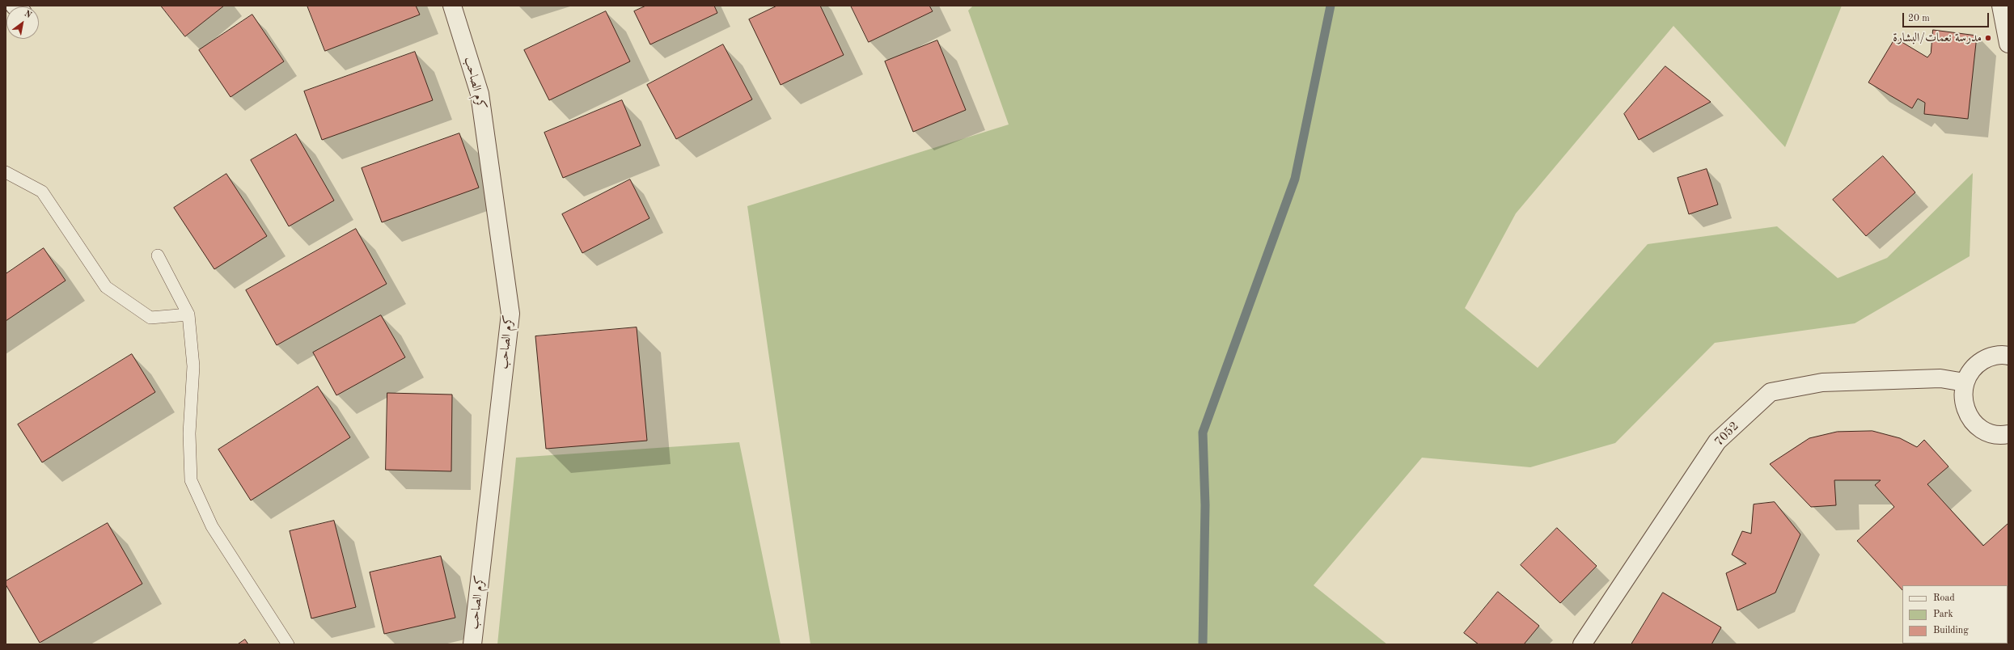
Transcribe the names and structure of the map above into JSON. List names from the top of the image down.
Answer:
{
  "streets": {
    "street": ["كرم الصاحب", "7052"]
  },
  "places": ["مدرسة نعمات/البشارة"],
  "legend": ["Road", "Park", "Building"],
  "scale_bar": "20 m",
  "north": "top right"
}
